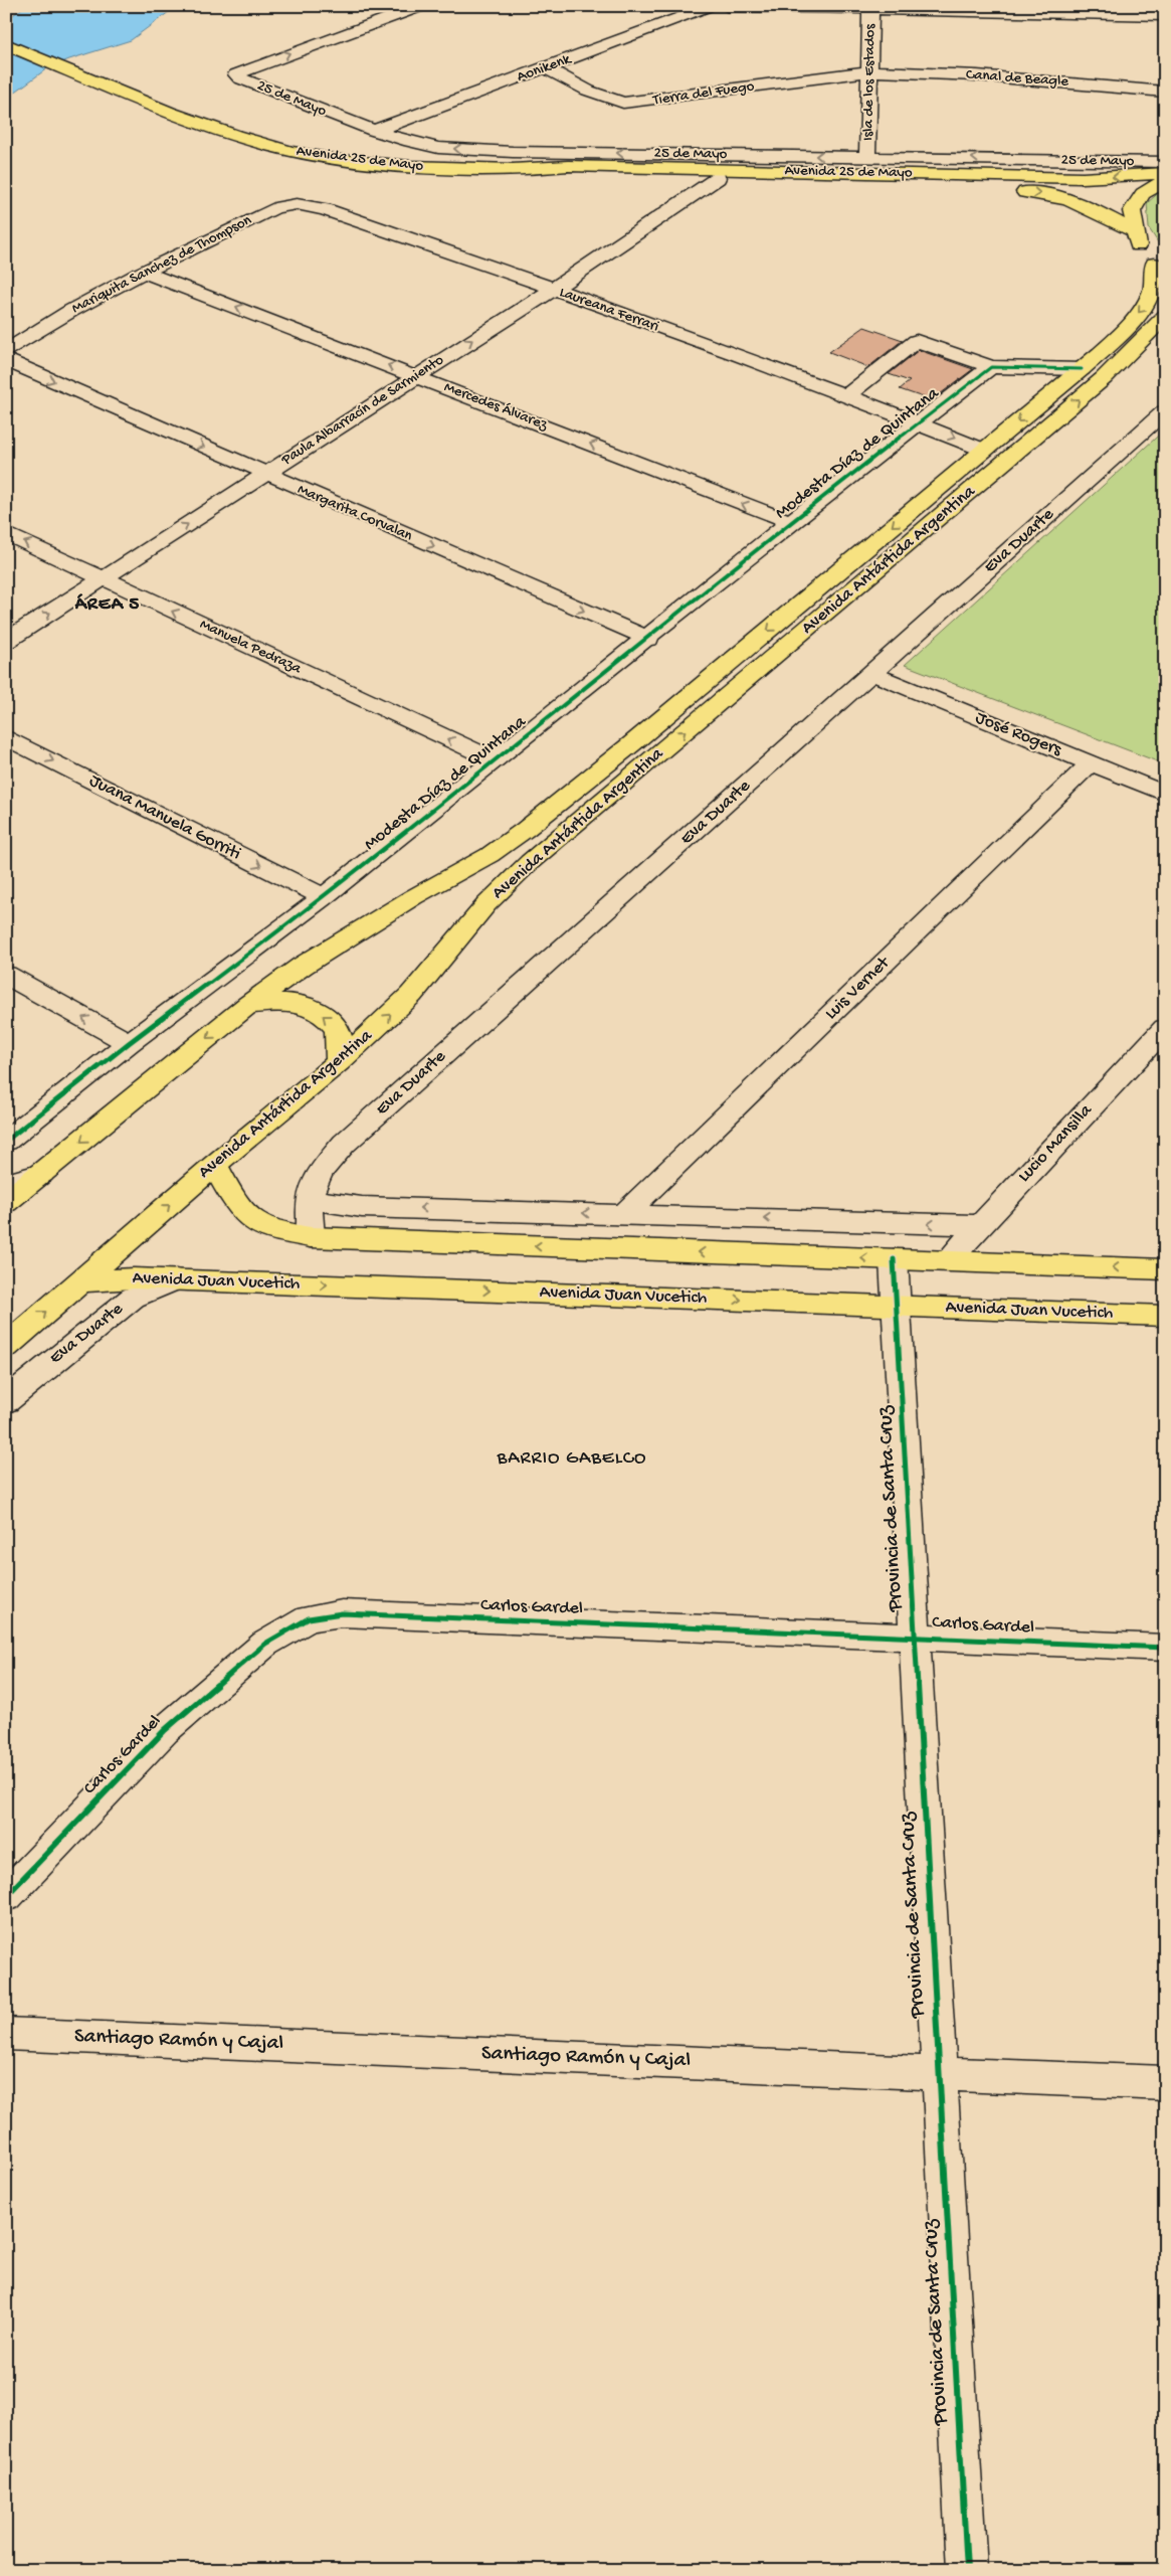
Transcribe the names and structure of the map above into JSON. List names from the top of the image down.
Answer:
{
  "streets": {
    "main road": ["Avenida 25 de Mayo", "Avenida Antártida Argentina", "Avenida Juan Vucetich"],
    "street": [
      "Aonikenk",
      "Canal de Beagle",
      "Isla de los Estados",
      "Tierra del Fuego",
      "25 de Mayo",
      "Mariquita Sanchez de Thompson",
      "Laureana Ferrari",
      "Mercedes Álvarez",
      "Paula Albarracín de Sarmiento",
      "Modesta Díaz de Quintana",
      "Margarita Corvalan",
      "Eva Duarte",
      "Manuela Pedraza",
      "José Rogers",
      "Juana Manuela Gorriti",
      "Luis Vernet",
      "Lucio Mansilla",
      "Provincia de Santa Cruz",
      "Carlos Gardel",
      "Santiago Ramón y Cajal"
    ]
  },
  "crossings": [
    ["Aonikenk", "Tierra del Fuego"],
    ["Aonikenk", "25 de Mayo"],
    ["Canal de Beagle", "Isla de los Estados"],
    ["Canal de Beagle", "Tierra del Fuego"],
    ["Isla de los Estados", "Tierra del Fuego"],
    ["Isla de los Estados", "25 de Mayo"],
    ["Avenida 25 de Mayo", "Paula Albarracín de Sarmiento"],
    ["Mariquita Sanchez de Thompson", "Laureana Ferrari"],
    ["Mariquita Sanchez de Thompson", "Mercedes Álvarez"],
    ["Laureana Ferrari", "Paula Albarracín de Sarmiento"],
    ["Laureana Ferrari", "Modesta Díaz de Quintana"],
    ["Laureana Ferrari", "Avenida Antártida Argentina"],
    ["Mercedes Álvarez", "Paula Albarracín de Sarmiento"],
    ["Mercedes Álvarez", "Modesta Díaz de Quintana"],
    ["Paula Albarracín de Sarmiento", "Margarita Corvalan"],
    ["Paula Albarracín de Sarmiento", "Manuela Pedraza"],
    ["Modesta Díaz de Quintana", "Margarita Corvalan"],
    ["Modesta Díaz de Quintana", "Manuela Pedraza"],
    ["Modesta Díaz de Quintana", "Juana Manuela Gorriti"],
    ["Eva Duarte", "José Rogers"],
    ["Eva Duarte", "Avenida Juan Vucetich"],
    ["Avenida Antártida Argentina", "Avenida Juan Vucetich"],
    ["José Rogers", "Luis Vernet"],
    ["Avenida Juan Vucetich", "Provincia de Santa Cruz"],
    ["Provincia de Santa Cruz", "Carlos Gardel"],
    ["Provincia de Santa Cruz", "Santiago Ramón y Cajal"]
  ],
  "one_way": [
    "Mercedes Álvarez",
    "Paula Albarracín de Sarmiento",
    "Margarita Corvalan",
    "Manuela Pedraza"
  ],
  "districts": ["ÁREA 5", "BARRIO GABELCO"]
}
